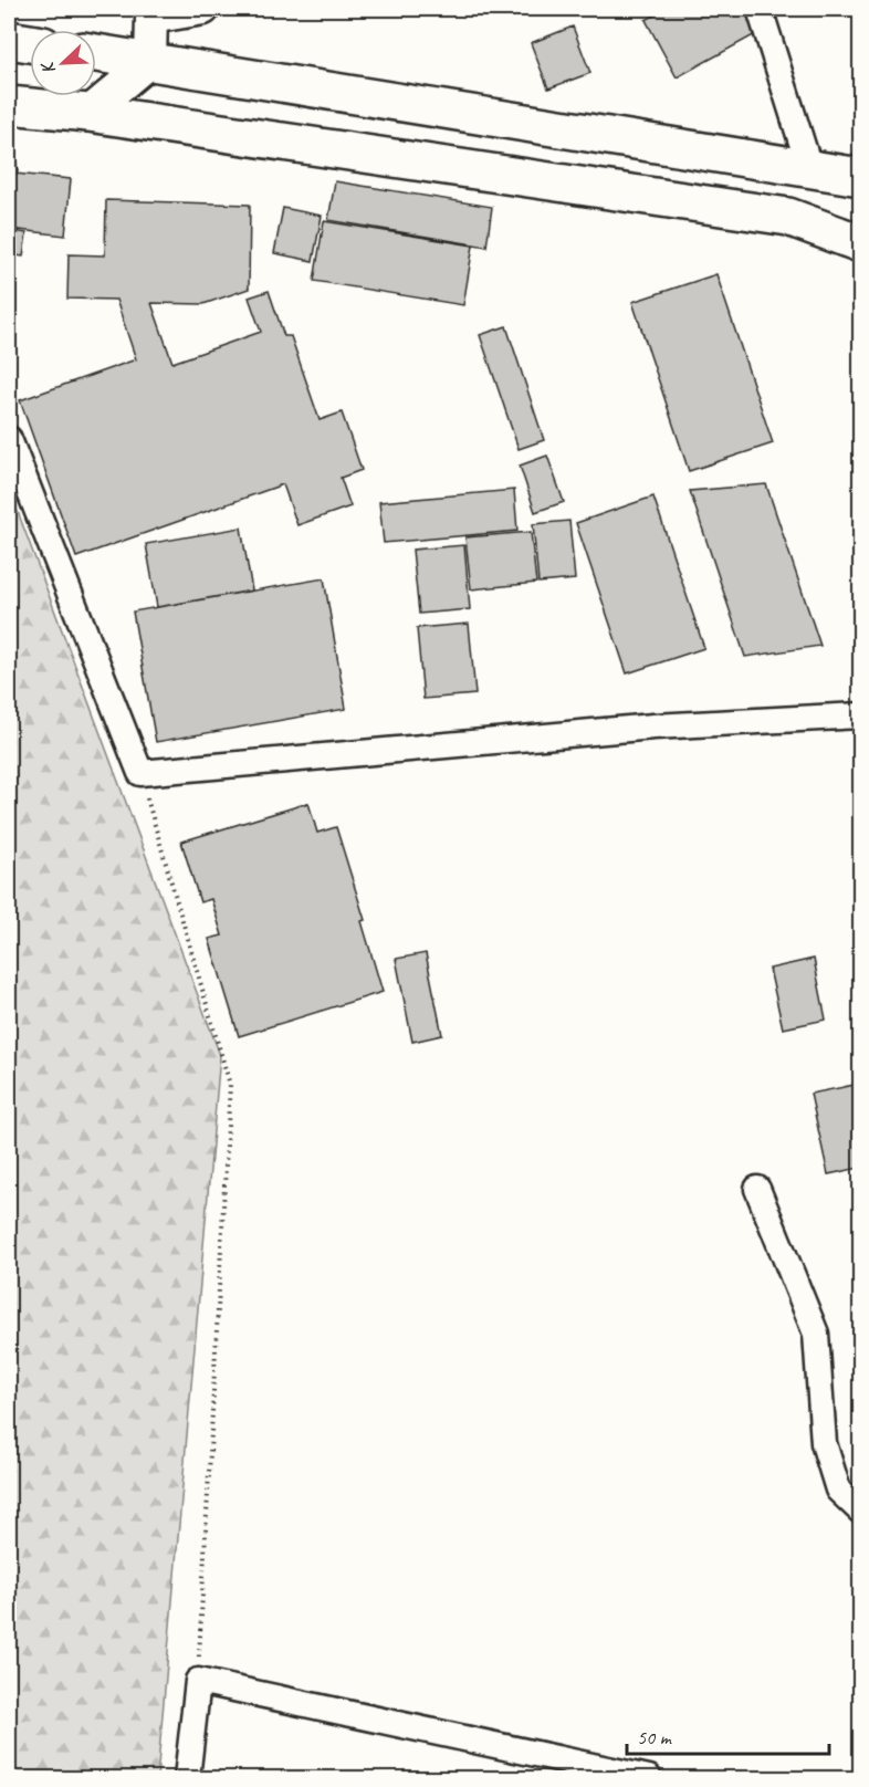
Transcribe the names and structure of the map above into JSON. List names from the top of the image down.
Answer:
{
  "scale_bar": "50 m",
  "north": "bottom left"
}
